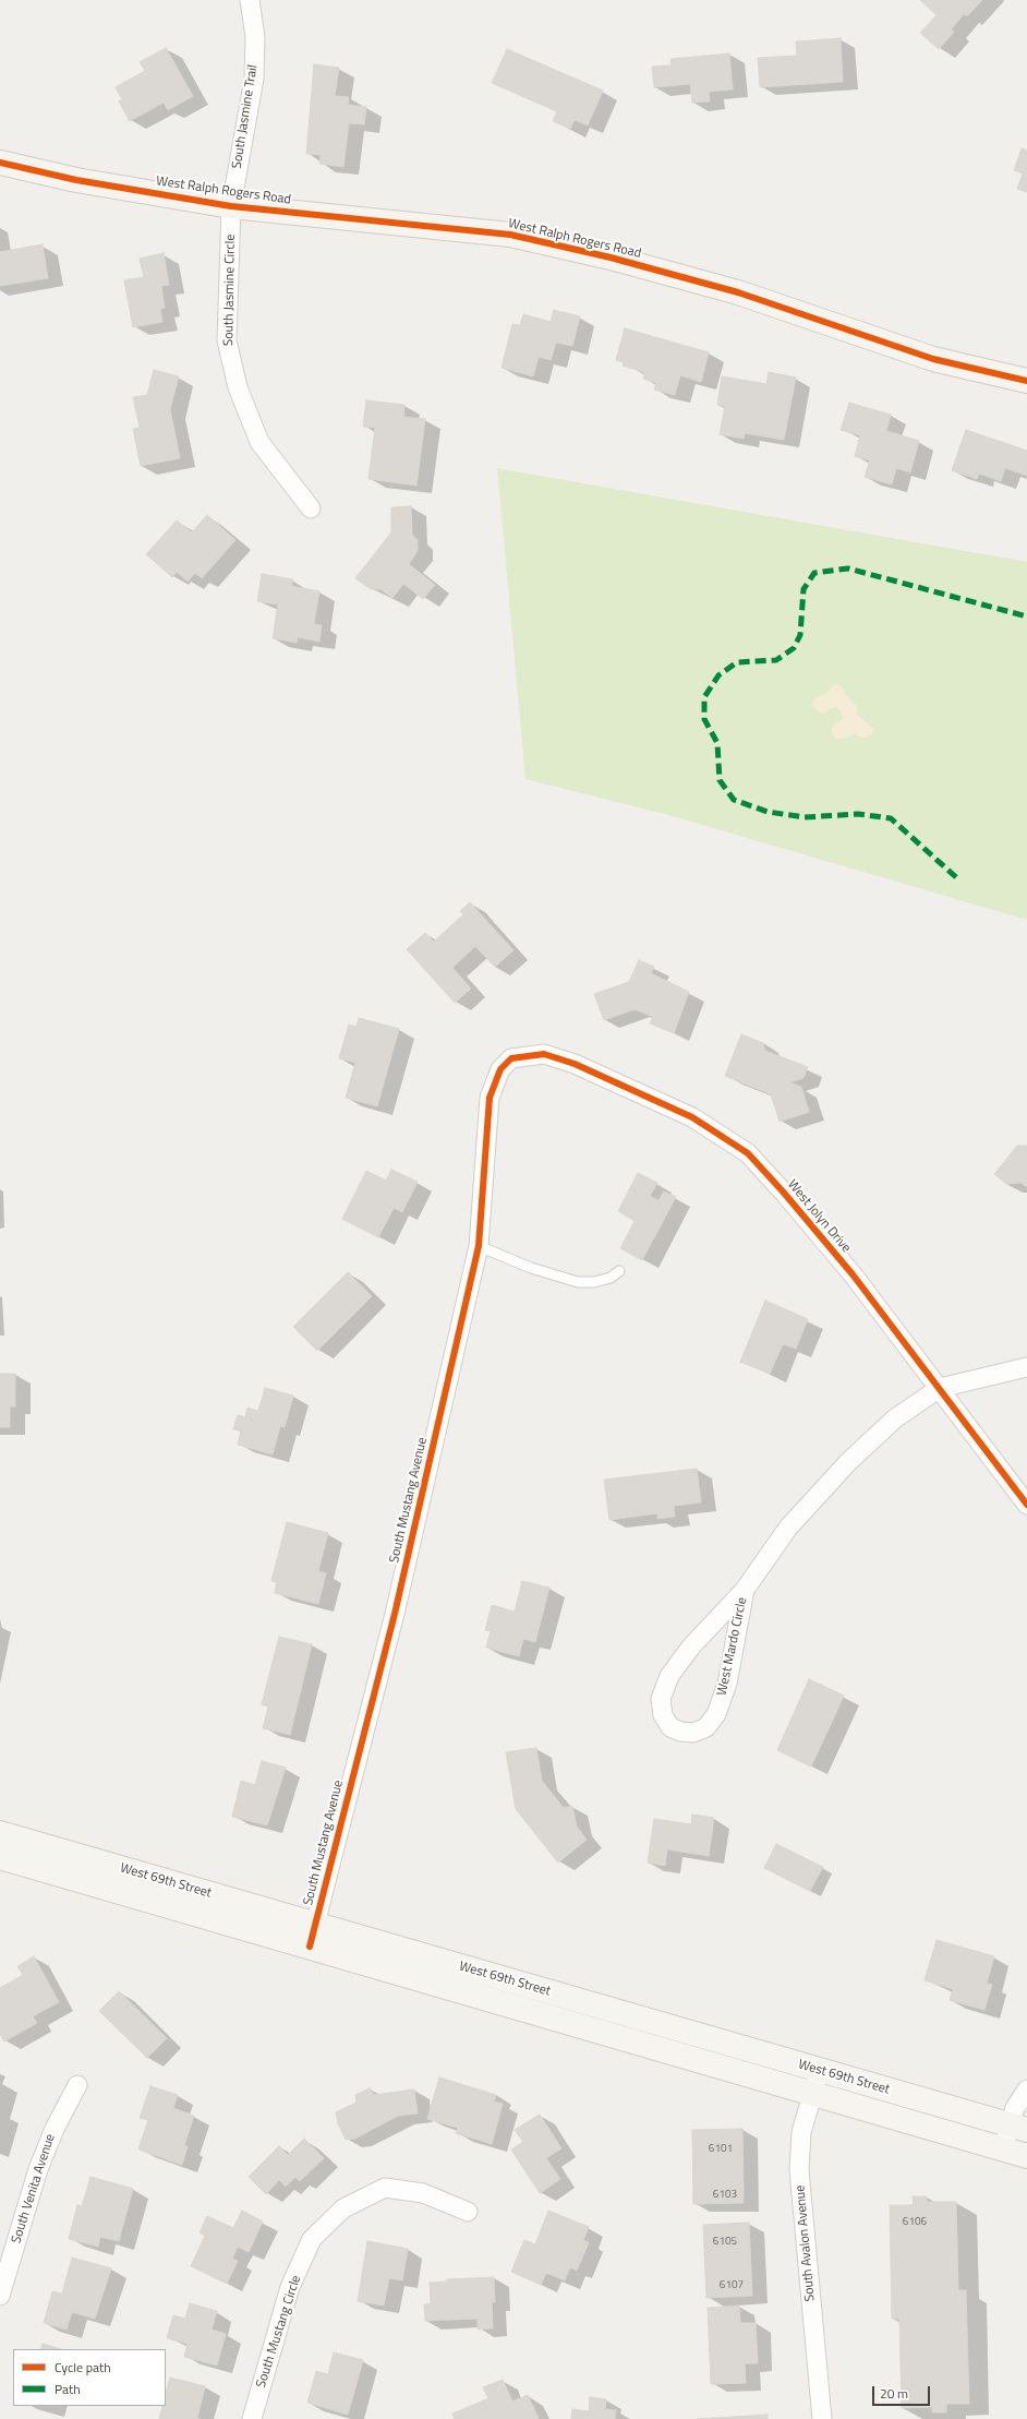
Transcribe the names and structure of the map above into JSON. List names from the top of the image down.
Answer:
{
  "streets": {
    "main road": ["West Ralph Rogers Road", "West 69th Street"],
    "street": [
      "South Jasmine Trail",
      "South Jasmine Circle",
      "West Jolyn Drive",
      "South Mustang Avenue",
      "West Mardo Circle",
      "South Venita Avenue",
      "South Avalon Avenue",
      "South Mustang Circle"
    ]
  },
  "crossings": [
    ["South Jasmine Trail", "West Ralph Rogers Road"],
    ["South Jasmine Trail", "South Jasmine Circle"],
    ["West Ralph Rogers Road", "South Jasmine Circle"],
    ["West Jolyn Drive", "South Mustang Avenue"],
    ["West Jolyn Drive", "West Mardo Circle"],
    ["South Mustang Avenue", "West 69th Street"],
    ["West 69th Street", "South Avalon Avenue"]
  ],
  "house_numbers": [
    "6101",
    "6103",
    "6106",
    "6105",
    "6107"
  ],
  "legend": ["Cycle path", "Path"],
  "scale_bar": "20 m"
}
